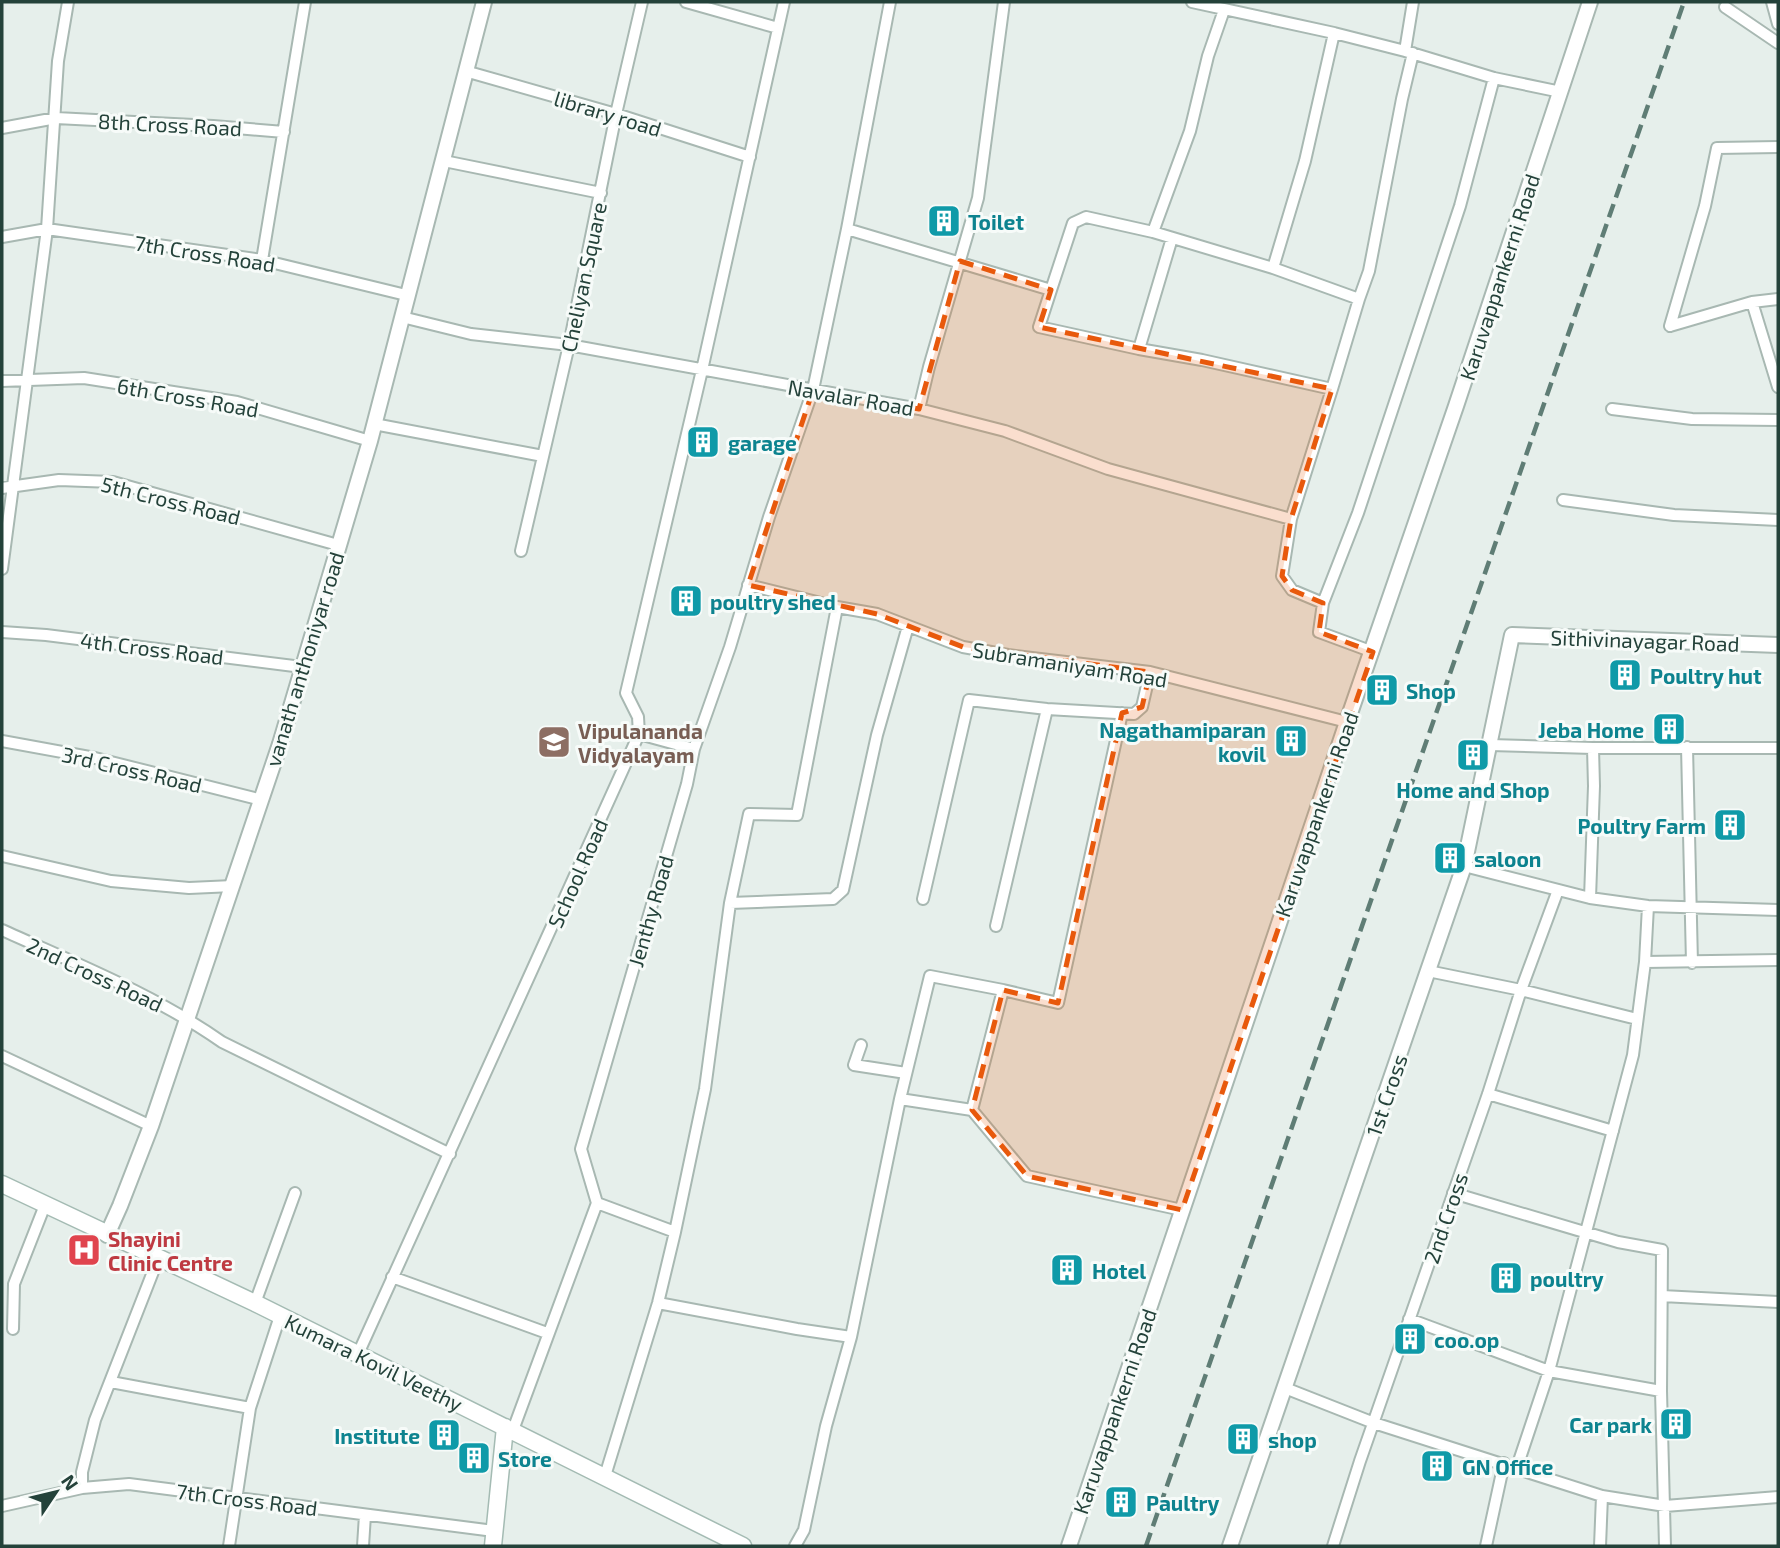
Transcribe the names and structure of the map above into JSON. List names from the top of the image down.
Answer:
{
  "streets": {
    "main road": ["Kumara Kovil Veethy"],
    "street": [
      "library road",
      "8th Cross Road",
      "7th Cross Road",
      "Cheliyan Square",
      "Karuvappankerni Road",
      "6th Cross Road",
      "Navalar Road",
      "5th Cross Road",
      "Sithivinayagar Road",
      "4th Cross Road",
      "vanath anthoniyar road",
      "Subramaniyam Road",
      "3rd Cross Road",
      "School Road",
      "Jenthy Road",
      "2nd Cross Road",
      "1st Cross",
      "2nd Cross"
    ]
  },
  "crossings": [
    ["library road", "Cheliyan Square"],
    ["library road", "vanath anthoniyar road"],
    ["7th Cross Road", "vanath anthoniyar road"],
    ["Cheliyan Square", "Navalar Road"],
    ["Karuvappankerni Road", "Subramaniyam Road"],
    ["6th Cross Road", "vanath anthoniyar road"],
    ["Navalar Road", "vanath anthoniyar road"],
    ["Navalar Road", "Jenthy Road"],
    ["5th Cross Road", "vanath anthoniyar road"],
    ["Sithivinayagar Road", "1st Cross"],
    ["4th Cross Road", "vanath anthoniyar road"],
    ["vanath anthoniyar road", "3rd Cross Road"],
    ["vanath anthoniyar road", "2nd Cross Road"],
    ["vanath anthoniyar road", "Kumara Kovil Veethy"],
    ["Subramaniyam Road", "Jenthy Road"],
    ["School Road", "2nd Cross Road"],
    ["School Road", "Kumara Kovil Veethy"]
  ],
  "places": {
    "building": [
      "Toilet",
      "garage",
      "poultry shed",
      "Poultry hut",
      "Shop",
      "Jeba Home",
      "Nagathamiparan kovil",
      "Home and Shop",
      "Poultry Farm",
      "saloon",
      "Hotel",
      "poultry",
      "coo.op",
      "Car park",
      "Institute",
      "shop",
      "Store",
      "GN Office",
      "Paultry"
    ],
    "school or university": ["Vipulananda Vidyalayam"],
    "hospital": ["Shayini Clinic Centre"]
  },
  "north": "top right"
}
